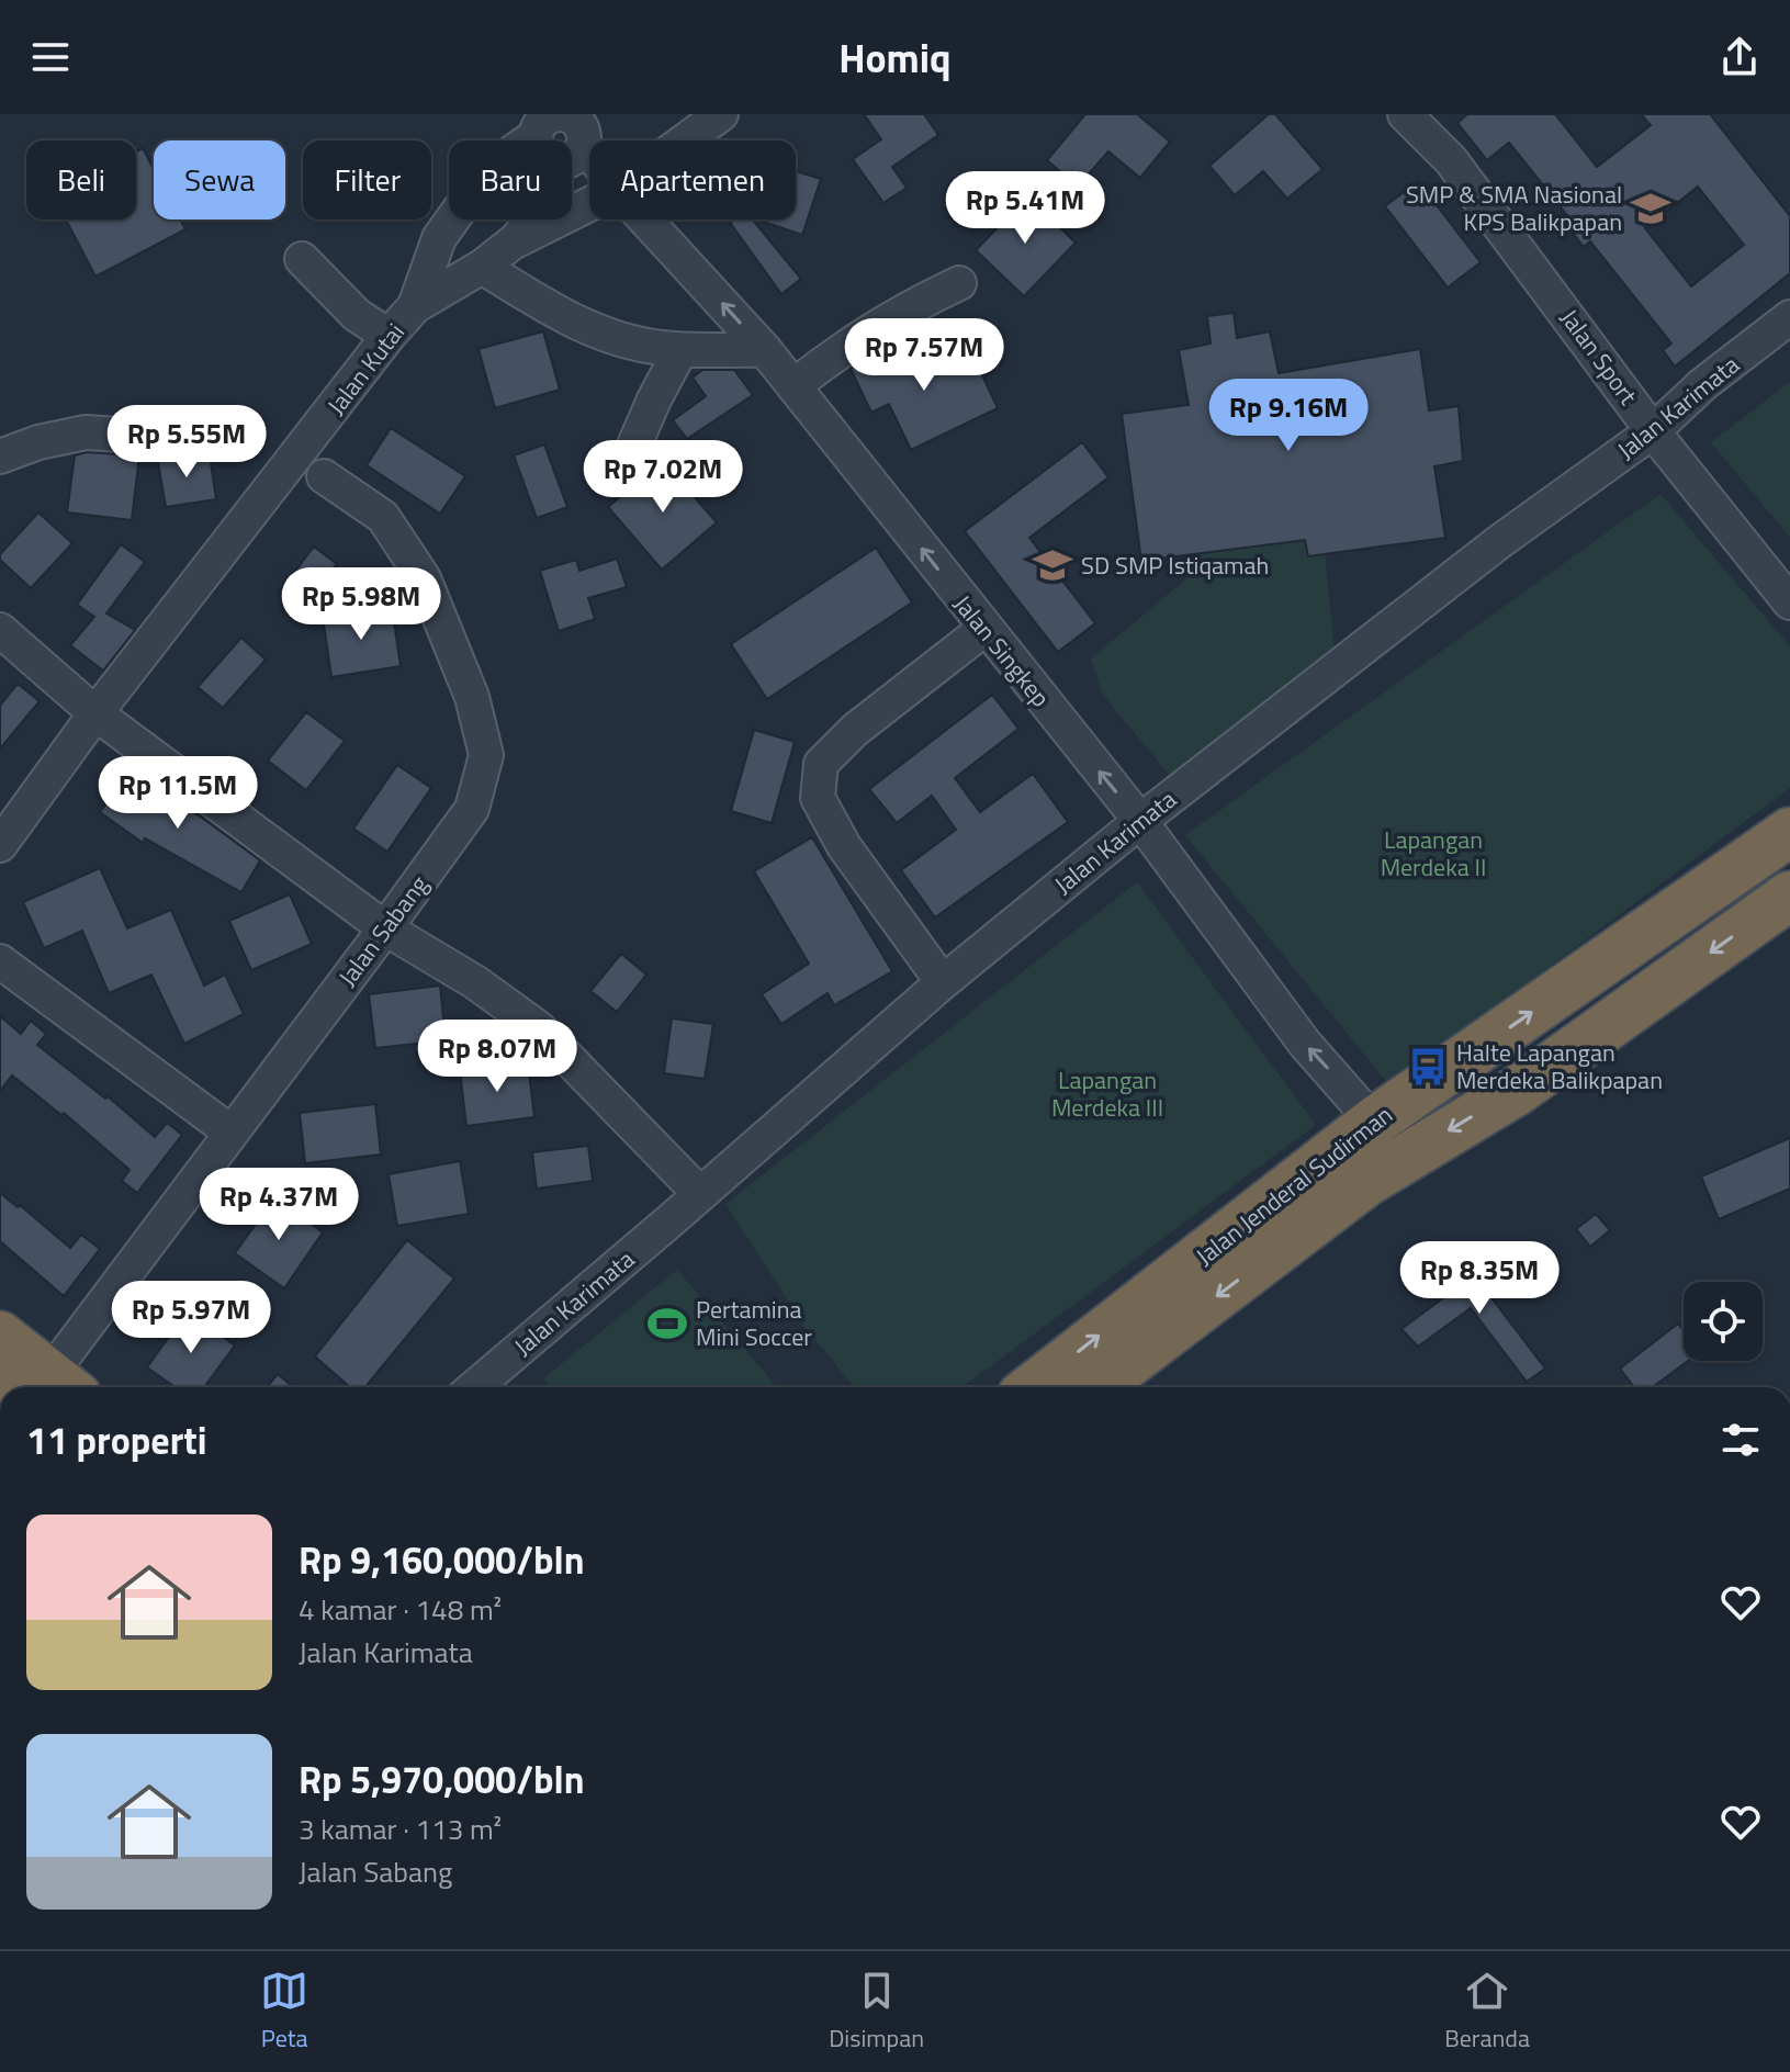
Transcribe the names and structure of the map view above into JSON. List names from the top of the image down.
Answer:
{
  "streets": {
    "highway": ["Jalan Jenderal Sudirman"],
    "street": [
      "Jalan Sport",
      "Jalan Kutai",
      "Jalan Karimata",
      "Jalan Singkep",
      "Jalan Sabang"
    ]
  },
  "crossings": [
    ["Jalan Sport", "Jalan Karimata"],
    ["Jalan Karimata", "Jalan Singkep"],
    ["Jalan Singkep", "Jalan Jenderal Sudirman"]
  ],
  "one_way": ["Jalan Singkep"],
  "parks": ["Lapangan Merdeka II", "Lapangan Merdeka III"],
  "places": {
    "school or university": ["SMP & SMA Nasional KPS Balikpapan", "SD SMP Istiqamah"],
    "bus stop": ["Halte Lapangan Merdeka Balikpapan"],
    "sports": ["Pertamina Mini Soccer"]
  },
  "page": {
    "header": "Homiq",
    "chip": [
      "Beli",
      "Sewa",
      "Filter",
      "Baru",
      "Apartemen"
    ],
    "price": [
      "Rp 5.41M",
      "Rp 7.57M",
      "Rp 9.16M",
      "Rp 5.55M",
      "Rp 7.02M",
      "Rp 5.98M",
      "Rp 11.5M",
      "Rp 8.07M",
      "Rp 4.37M",
      "Rp 8.35M",
      "Rp 5.97M"
    ],
    "heading": "11 properti",
    "list": [
      {
        "name": "Rp 9,160,000/bln",
        "note": "4 kamar · 148 m² · Jalan Karimata"
      },
      {
        "name": "Rp 5,970,000/bln",
        "note": "3 kamar · 113 m² · Jalan Sabang"
      }
    ],
    "tabs": ["Peta", "Disimpan", "Beranda"]
  }
}
